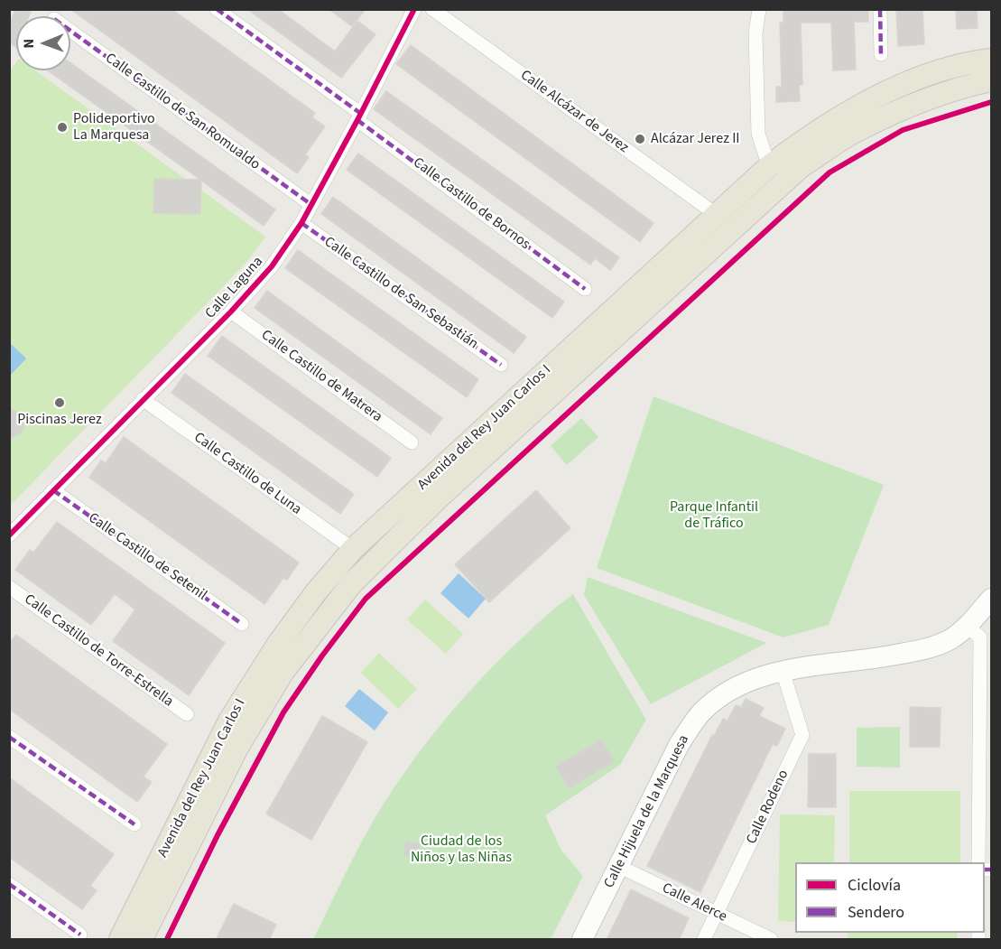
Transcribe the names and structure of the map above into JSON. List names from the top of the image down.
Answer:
{
  "streets": {
    "main road": ["Avenida del Rey Juan Carlos I"],
    "street": [
      "Calle Castillo de San Romualdo",
      "Calle Alcázar de Jerez",
      "Calle Castillo de Bornos",
      "Calle Laguna",
      "Calle Castillo de San Sebastián",
      "Calle Castillo de Matrera",
      "Calle Castillo de Luna",
      "Calle Castillo de Setenil",
      "Calle Castillo de Torre-Estrella",
      "Calle Rodeno",
      "Calle Hijuela de la Marquesa",
      "Calle Alerce"
    ]
  },
  "crossings": [
    ["Calle Castillo de San Romualdo", "Calle Laguna"],
    ["Calle Alcázar de Jerez", "Avenida del Rey Juan Carlos I"],
    ["Calle Castillo de Bornos", "Calle Laguna"],
    ["Calle Laguna", "Calle Castillo de San Sebastián"],
    ["Calle Laguna", "Calle Castillo de Matrera"],
    ["Calle Laguna", "Calle Castillo de Luna"],
    ["Calle Laguna", "Calle Castillo de Setenil"],
    ["Avenida del Rey Juan Carlos I", "Calle Castillo de Luna"],
    ["Calle Rodeno", "Calle Hijuela de la Marquesa"],
    ["Calle Rodeno", "Calle Alerce"],
    ["Calle Hijuela de la Marquesa", "Calle Alerce"]
  ],
  "parks": ["Parque Infantil de Tráfico", "Ciudad de los Niños y las Niñas"],
  "places": ["Polideportivo La Marquesa", "Alcázar Jerez II", "Piscinas Jerez"],
  "legend": ["Ciclovía", "Sendero"],
  "north": "left"
}
